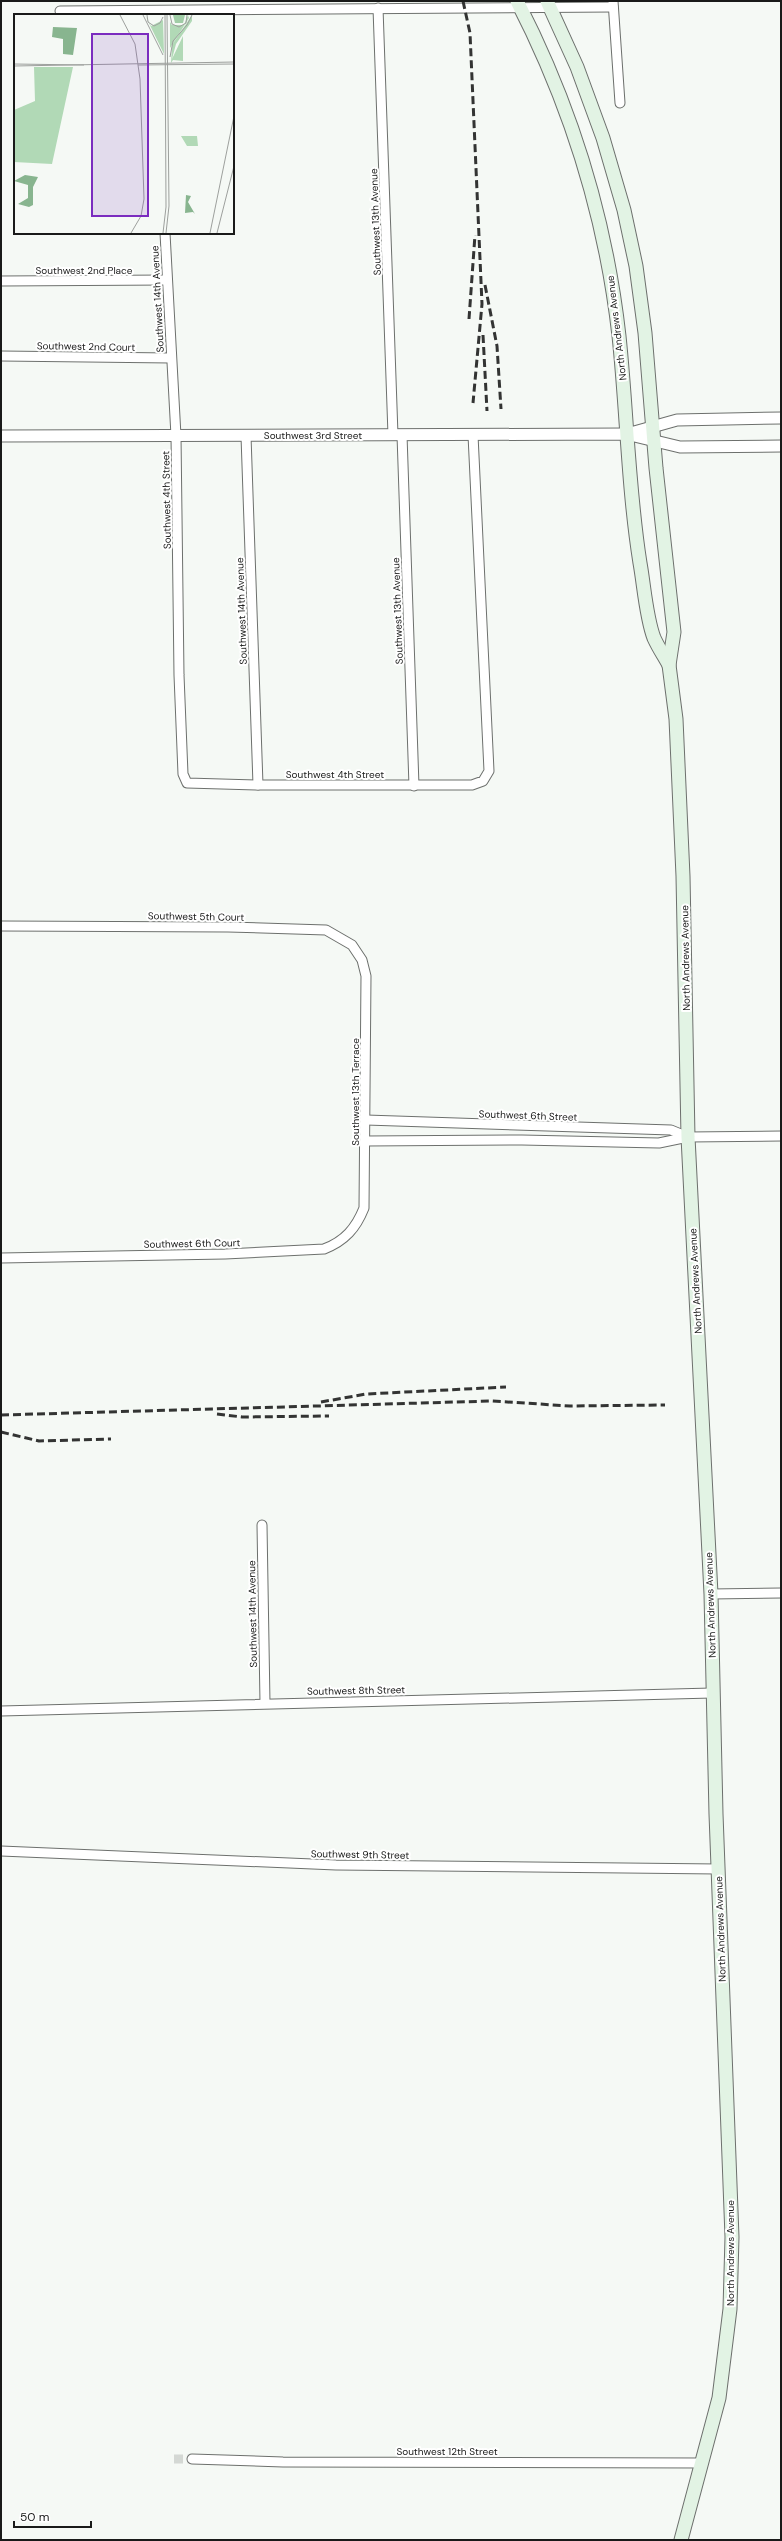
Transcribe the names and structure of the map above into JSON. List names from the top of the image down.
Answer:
{
  "streets": {
    "main road": ["North Andrews Avenue"],
    "street": [
      "Southwest 13th Avenue",
      "Southwest 2nd Place",
      "Southwest 14th Avenue",
      "Southwest 2nd Court",
      "Southwest 3rd Street",
      "Southwest 4th Street",
      "Southwest 5th Court",
      "Southwest 13th Terrace",
      "Southwest 6th Street",
      "Southwest 6th Court",
      "Southwest 8th Street",
      "Southwest 9th Street",
      "Southwest 12th Street"
    ]
  },
  "crossings": [
    ["Southwest 13th Avenue", "Southwest 3rd Street"],
    ["Southwest 13th Avenue", "Southwest 4th Street"],
    ["Southwest 2nd Place", "Southwest 14th Avenue"],
    ["Southwest 14th Avenue", "Southwest 2nd Court"],
    ["Southwest 14th Avenue", "Southwest 3rd Street"],
    ["Southwest 14th Avenue", "Southwest 4th Street"],
    ["Southwest 14th Avenue", "Southwest 8th Street"],
    ["North Andrews Avenue", "Southwest 3rd Street"],
    ["North Andrews Avenue", "Southwest 6th Street"],
    ["North Andrews Avenue", "Southwest 8th Street"],
    ["North Andrews Avenue", "Southwest 9th Street"],
    ["North Andrews Avenue", "Southwest 12th Street"],
    ["Southwest 3rd Street", "Southwest 4th Street"],
    ["Southwest 5th Court", "Southwest 13th Terrace"],
    ["Southwest 13th Terrace", "Southwest 6th Street"],
    ["Southwest 13th Terrace", "Southwest 6th Court"]
  ],
  "scale_bar": "50 m"
}
